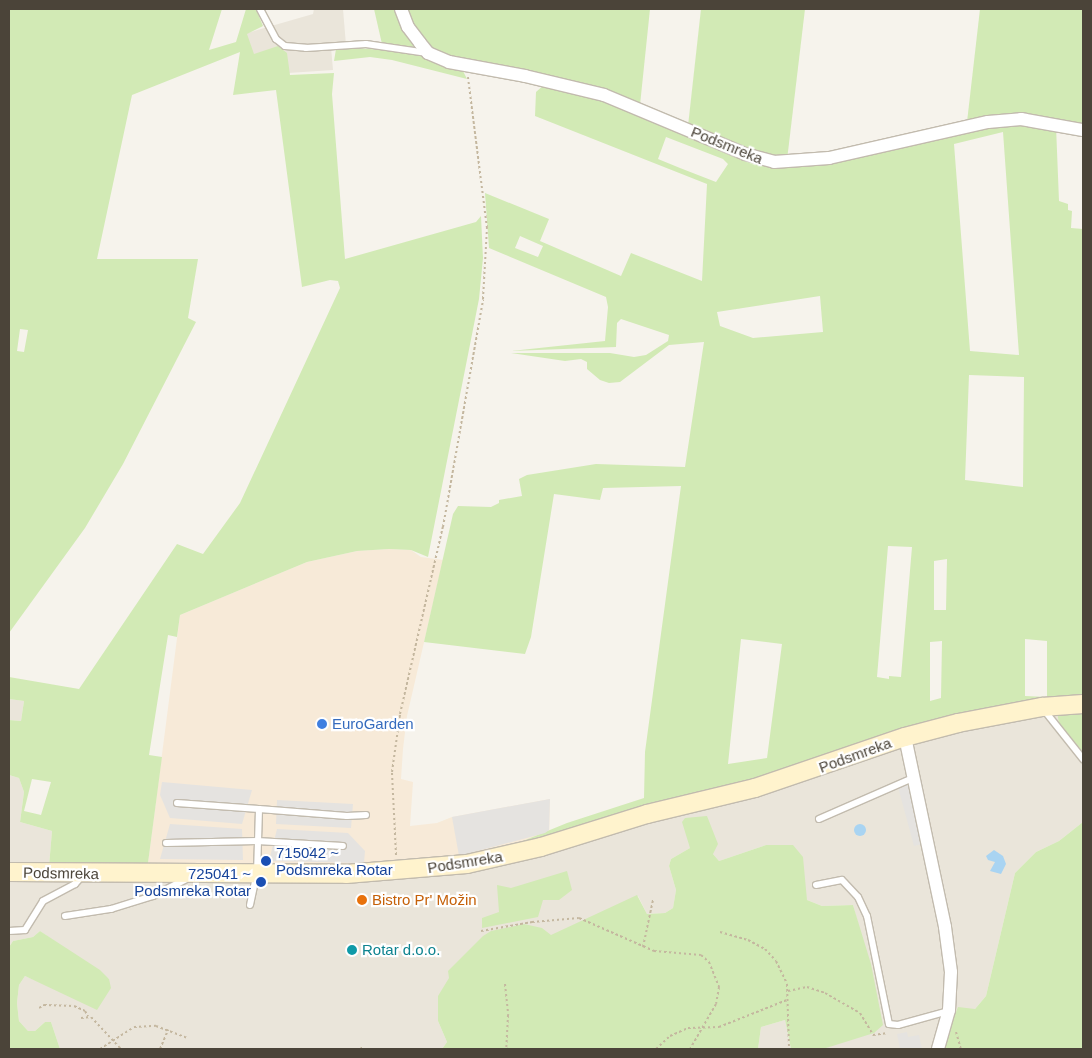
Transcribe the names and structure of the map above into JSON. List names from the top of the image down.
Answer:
{
  "streets": {
    "street": ["Podsmreka"]
  },
  "places": [
    "EuroGarden",
    "715042 ~ Podsmreka Rotar",
    "725041 ~ Podsmreka Rotar",
    "Bistro Pr' Možin",
    "Rotar d.o.o."
  ]
}
